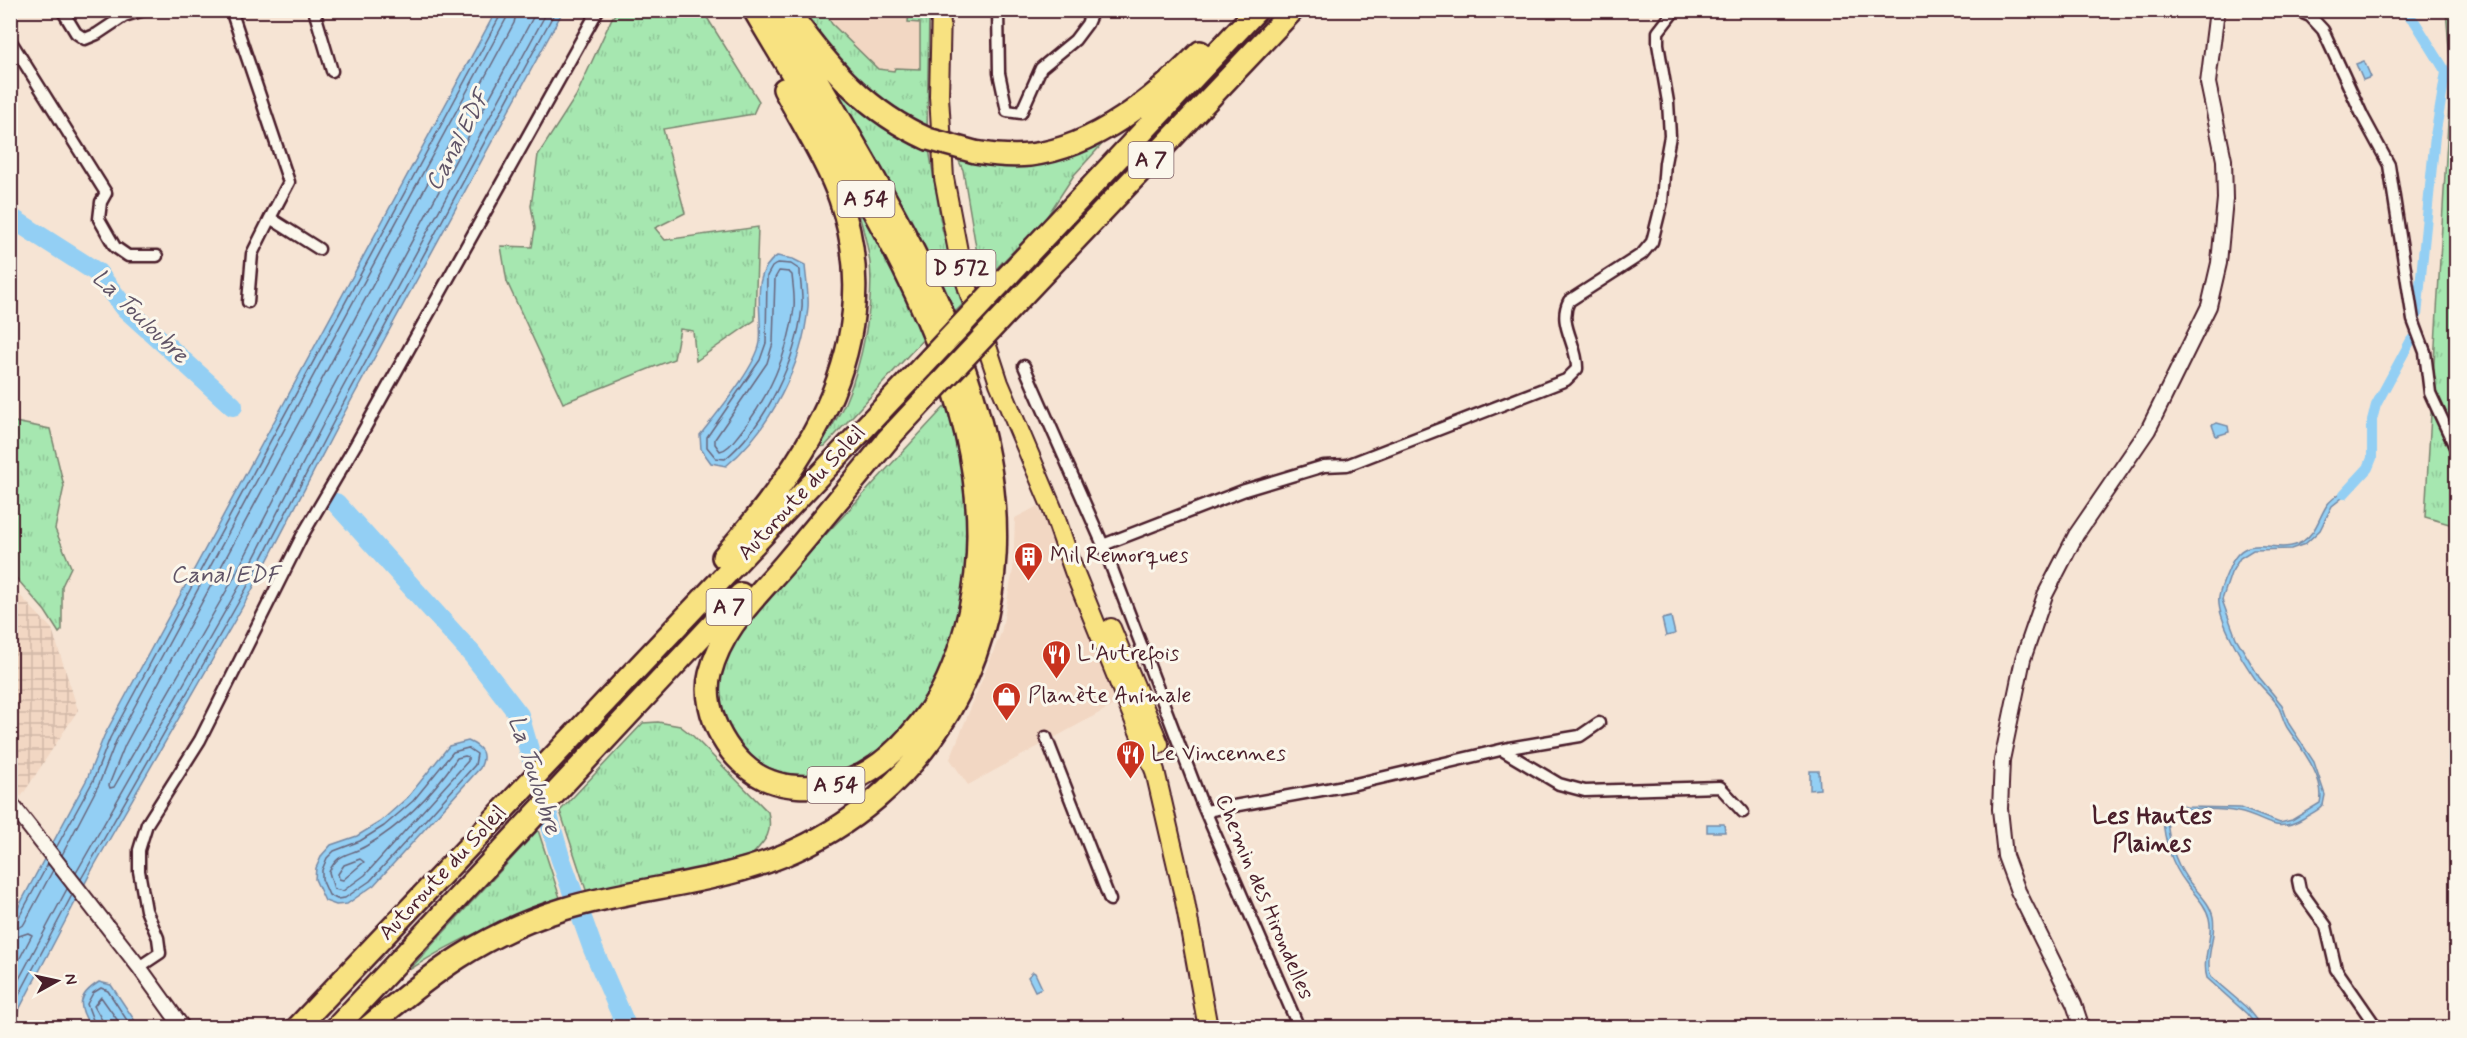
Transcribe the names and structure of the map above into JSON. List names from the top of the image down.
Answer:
{
  "streets": {
    "highway": ["A 7", "A 54", "Autoroute du Soleil"],
    "main road": ["D 572"],
    "street": ["Chemin des Hirondelles"]
  },
  "crossings": [
    ["A 54", "Autoroute du Soleil"]
  ],
  "districts": ["Les Hautes Plaines"],
  "water": ["Canal EDF", "La Touloubre"],
  "places": {
    "building": ["Mil Remorques"],
    "restaurant": ["L'Autrefois", "Le Vincennes"],
    "shop": ["Planète Animale"]
  },
  "north": "right"
}
